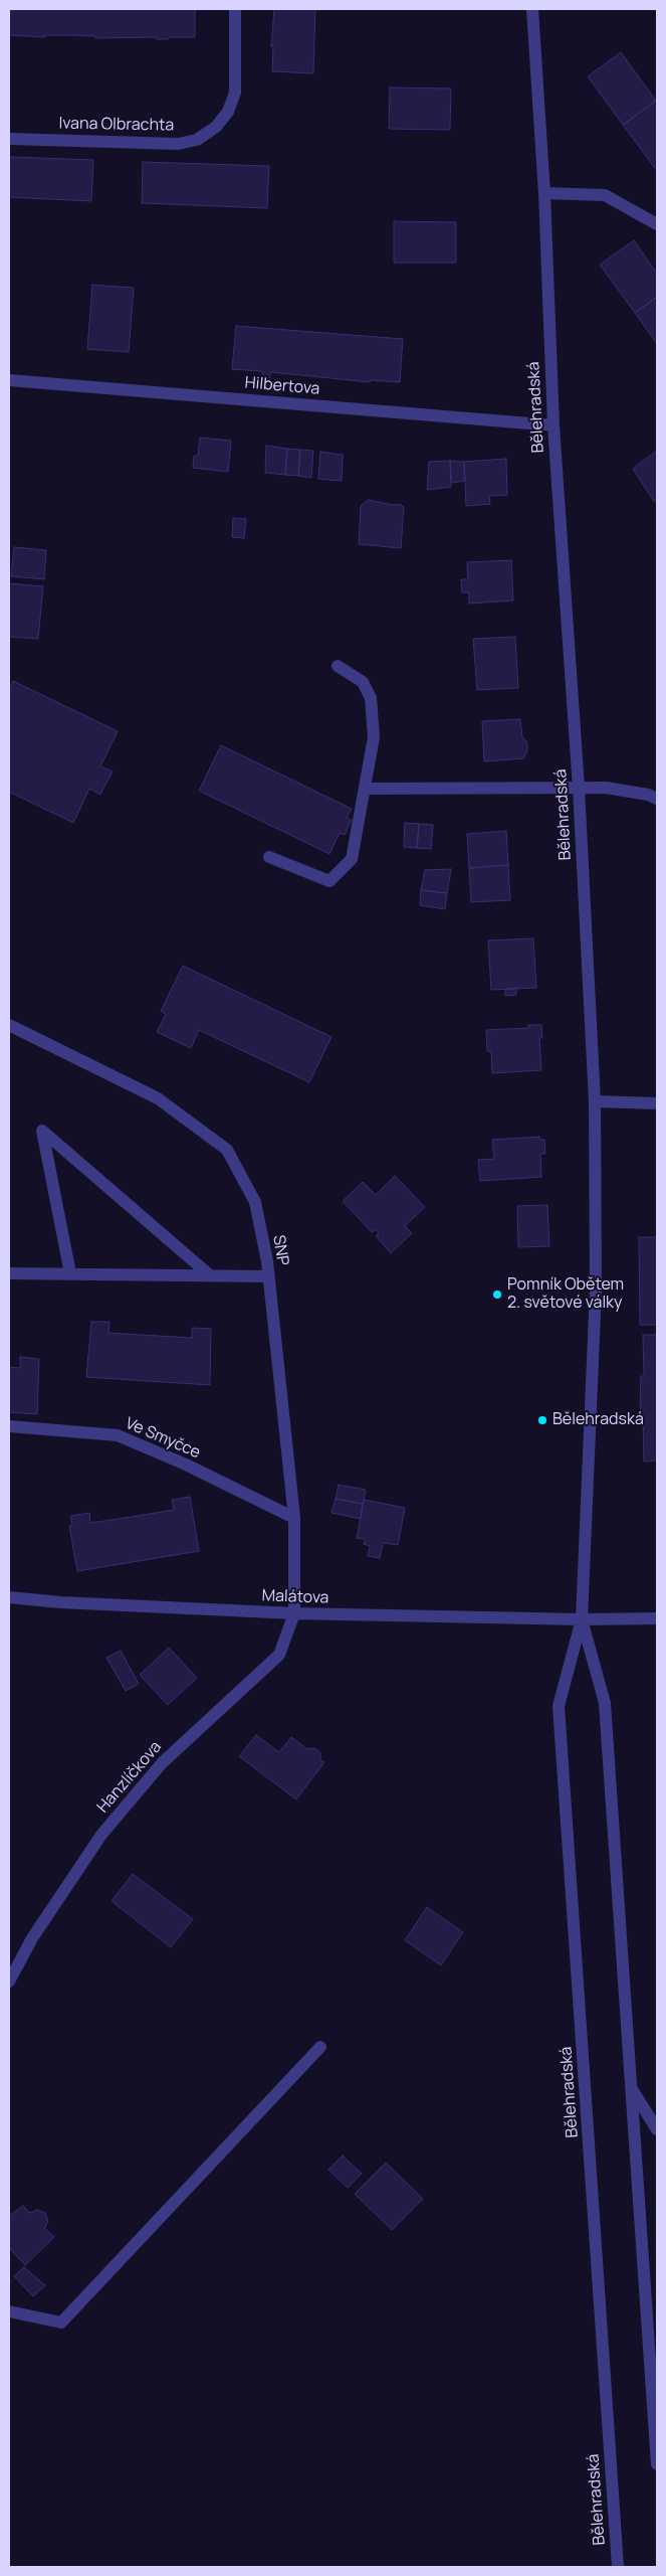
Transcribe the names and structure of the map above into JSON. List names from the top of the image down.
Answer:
{
  "streets": {
    "street": [
      "Ivana Olbrachta",
      "Hilbertova",
      "Bělehradská",
      "SNP",
      "Ve Smyčce",
      "Malátova",
      "Hanzlíčkova"
    ]
  },
  "crossings": [
    ["Hilbertova", "Bělehradská"],
    ["Bělehradská", "Malátova"],
    ["SNP", "Ve Smyčce"],
    ["SNP", "Malátova"],
    ["SNP", "Hanzlíčkova"],
    ["Malátova", "Hanzlíčkova"]
  ],
  "places": ["Pomník Obětem 2. světové války", "Bělehradská"]
}
